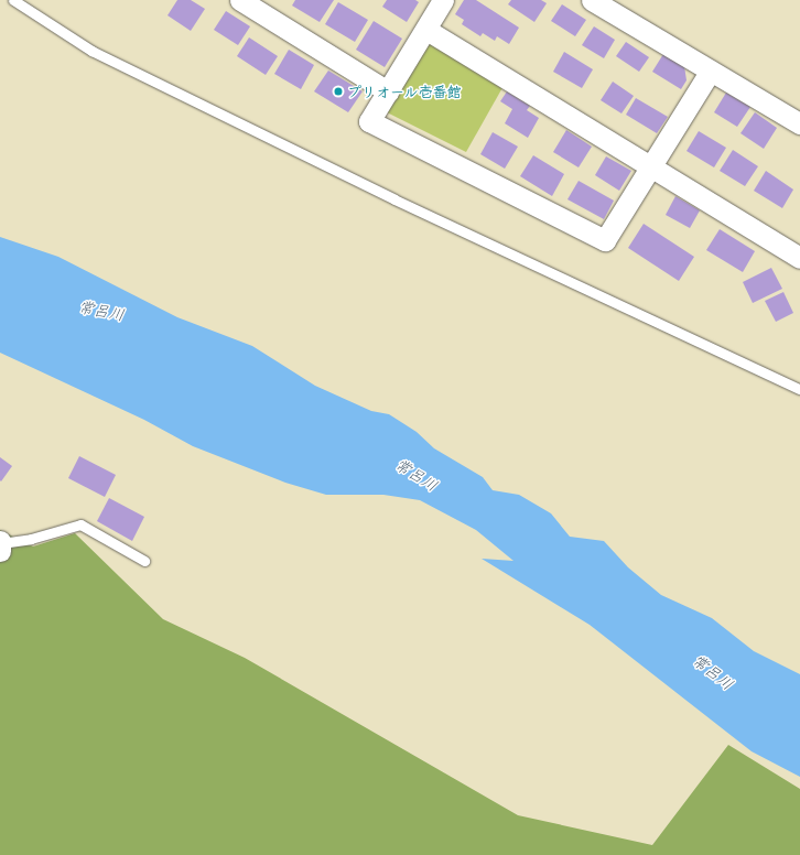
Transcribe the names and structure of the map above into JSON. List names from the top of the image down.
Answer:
{
  "water": ["常呂川"],
  "places": ["プリオール壱番館"]
}
